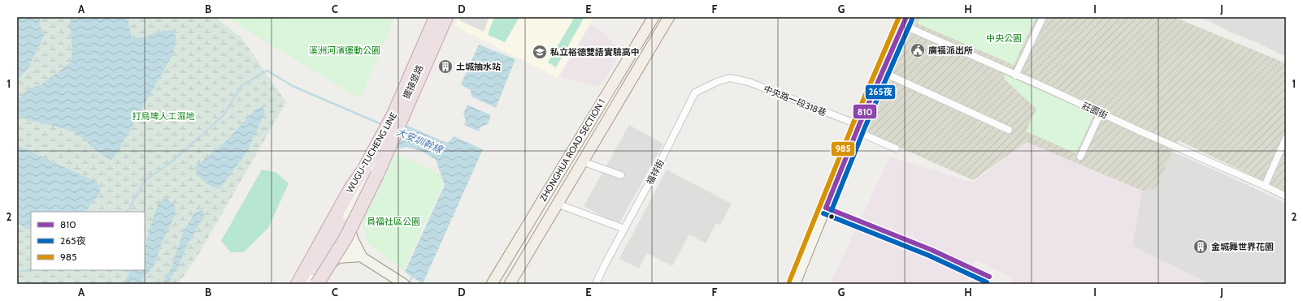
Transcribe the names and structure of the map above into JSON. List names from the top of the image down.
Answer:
{
  "streets": {
    "highway": ["WUGU-TUCHENG LINE"],
    "main road": ["ZHONGHUA ROAD SECTION 1"],
    "street": [
      "擺接堡路",
      "中央路一段318巷",
      "莊園街",
      "福祥街"
    ]
  },
  "crossings": [
    ["擺接堡路", "WUGU-TUCHENG LINE"],
    ["中央路一段318巷", "福祥街"]
  ],
  "water": ["大安圳幹線"],
  "parks": [
    "中央公園",
    "溪洲河濱運動公園",
    "打鳥埤人工濕地",
    "員福社區公園"
  ],
  "places": {
    "public building": ["廣福派出所"],
    "school or university": ["私立裕德雙語實驗高中"],
    "building": ["土城抽水站", "金城舞世界花園"]
  },
  "lines": ["transit line 810", "transit line 985", "transit line 265夜"],
  "legend": ["810", "265夜", "985"],
  "grid": {
    "columns": [
      "A",
      "B",
      "C",
      "D",
      "E",
      "F",
      "G",
      "H",
      "I",
      "J"
    ],
    "rows": ["1", "2"]
  }
}
